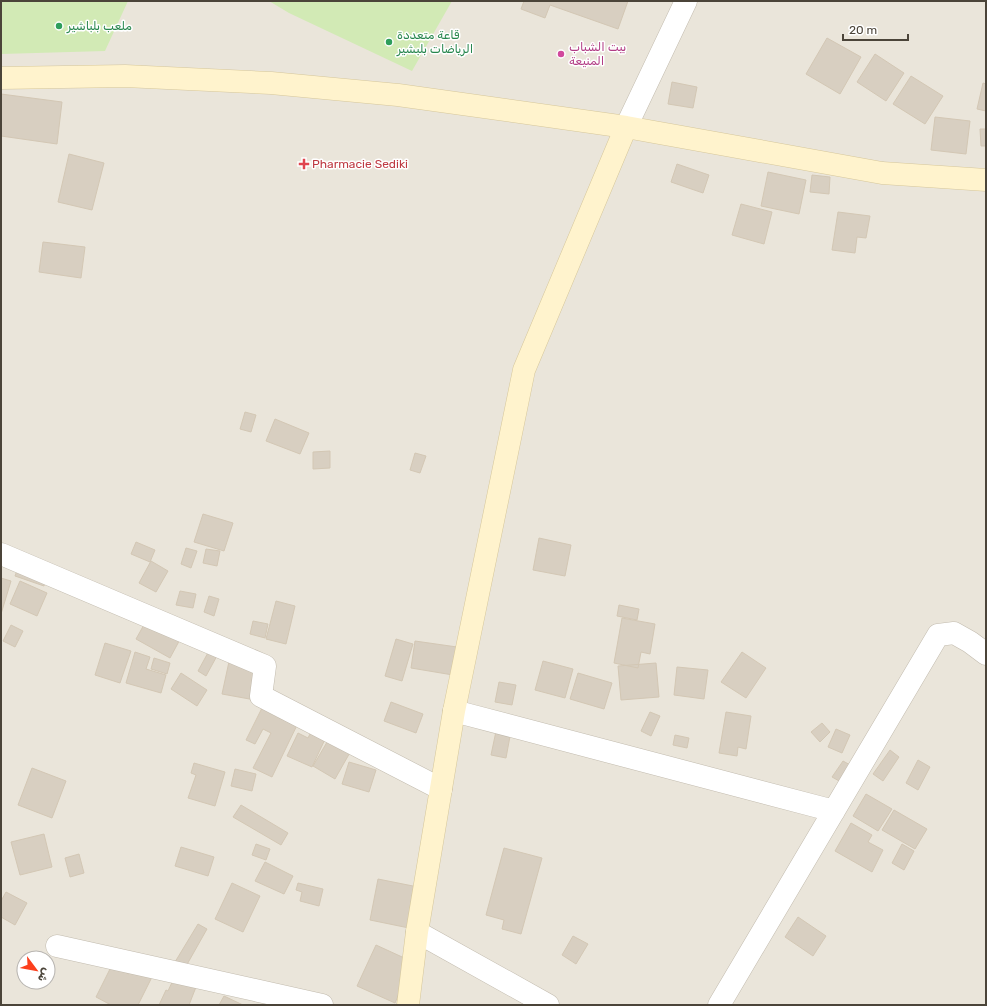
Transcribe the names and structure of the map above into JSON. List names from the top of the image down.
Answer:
{
  "places": {
    "other": ["ملعب بلباشير", "قاعة متعددة الرياضات بلبشير", "بيت الشباب المنيعة"],
    "health": ["Pharmacie Sediki"]
  },
  "scale_bar": "20 m",
  "north": "bottom right"
}
